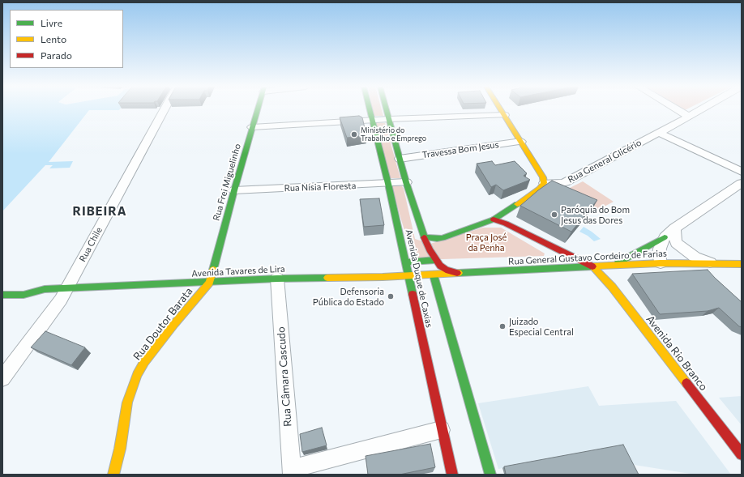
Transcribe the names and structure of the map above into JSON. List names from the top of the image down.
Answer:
{
  "streets": {
    "main road": [
      "Rua Frei Miguelinho",
      "Rua General Gustavo Cordeiro de Farias",
      "Avenida Tavares de Lira",
      "Avenida Duque de Caxias",
      "Rua Doutor Barata",
      "Avenida Rio Branco"
    ],
    "street": [
      "Travessa Bom Jesus",
      "Rua General Glicério",
      "Rua Nísia Floresta",
      "Rua Chile",
      "Rua Câmara Cascudo"
    ]
  },
  "crossings": [
    ["Travessa Bom Jesus", "Avenida Duque de Caxias"],
    ["Rua Frei Miguelinho", "Rua Nísia Floresta"],
    ["Rua Frei Miguelinho", "Avenida Tavares de Lira"],
    ["Rua Frei Miguelinho", "Rua Doutor Barata"],
    ["Rua Nísia Floresta", "Avenida Duque de Caxias"],
    ["Rua Chile", "Avenida Tavares de Lira"],
    ["Rua General Gustavo Cordeiro de Farias", "Avenida Tavares de Lira"],
    ["Rua General Gustavo Cordeiro de Farias", "Avenida Duque de Caxias"],
    ["Rua General Gustavo Cordeiro de Farias", "Avenida Rio Branco"],
    ["Avenida Tavares de Lira", "Avenida Duque de Caxias"],
    ["Avenida Tavares de Lira", "Rua Doutor Barata"],
    ["Avenida Tavares de Lira", "Rua Câmara Cascudo"]
  ],
  "districts": ["RIBEIRA"],
  "parks": ["Praça José da Penha"],
  "places": [
    "Ministério do Trabalho e Emprego",
    "Paróquia do Bom Jesus das Dores",
    "Defensoria Pública do Estado",
    "Juizado Especial Central"
  ],
  "legend": ["Livre", "Lento", "Parado"]
}
